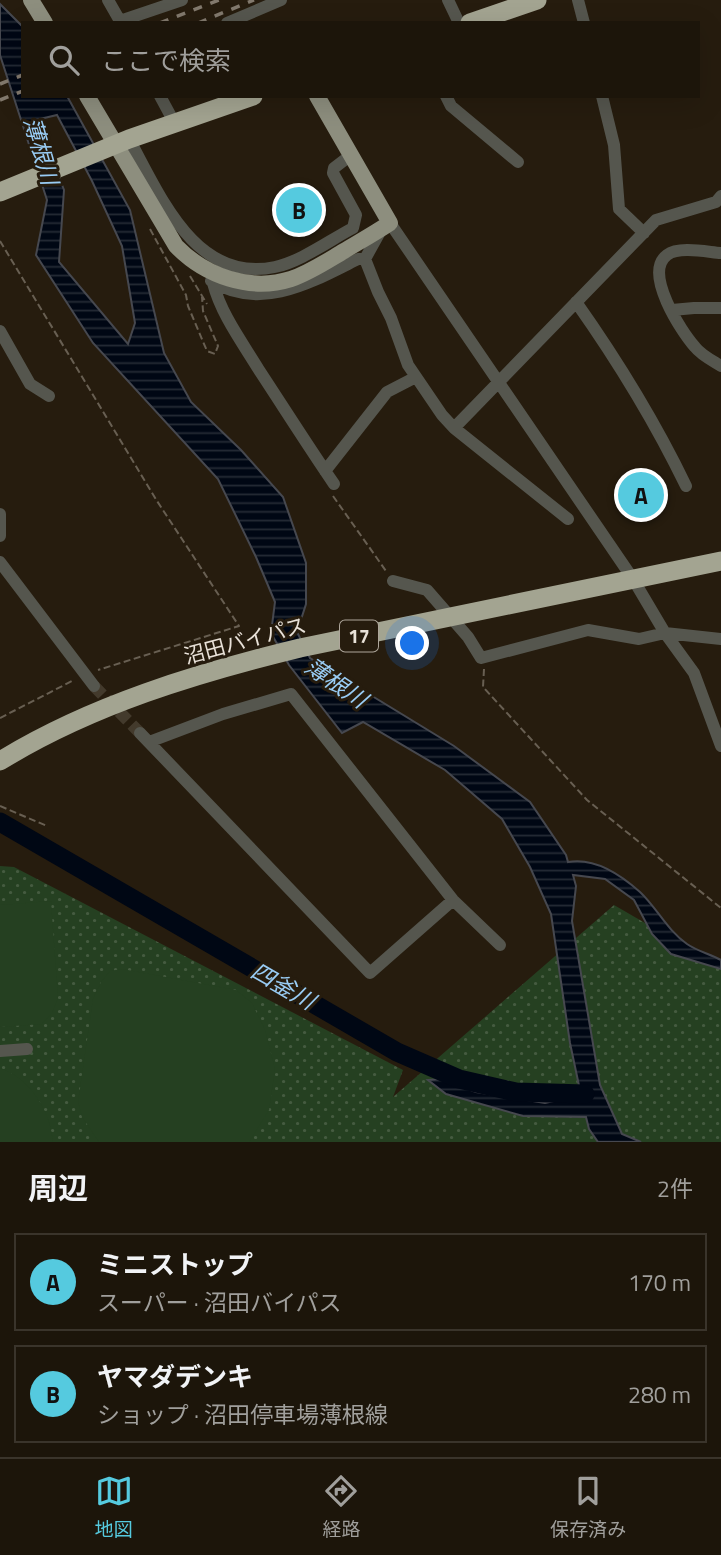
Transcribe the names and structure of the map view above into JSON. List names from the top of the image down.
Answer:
{
  "streets": {
    "highway": ["17", "沼田バイパス"]
  },
  "water": ["薄根川", "四釜川"],
  "page": {
    "search": "ここで検索",
    "pins": ["B", "A"],
    "heading": ["周辺", "2件"],
    "list": [
      {
        "mark": "A",
        "name": "ミニストップ",
        "note": "スーパー · 沼田バイパス",
        "value": "170 m"
      },
      {
        "mark": "B",
        "name": "ヤマダデンキ",
        "note": "ショップ · 沼田停車場薄根線",
        "value": "280 m"
      }
    ],
    "nav": ["地図", "経路", "保存済み"]
  }
}
